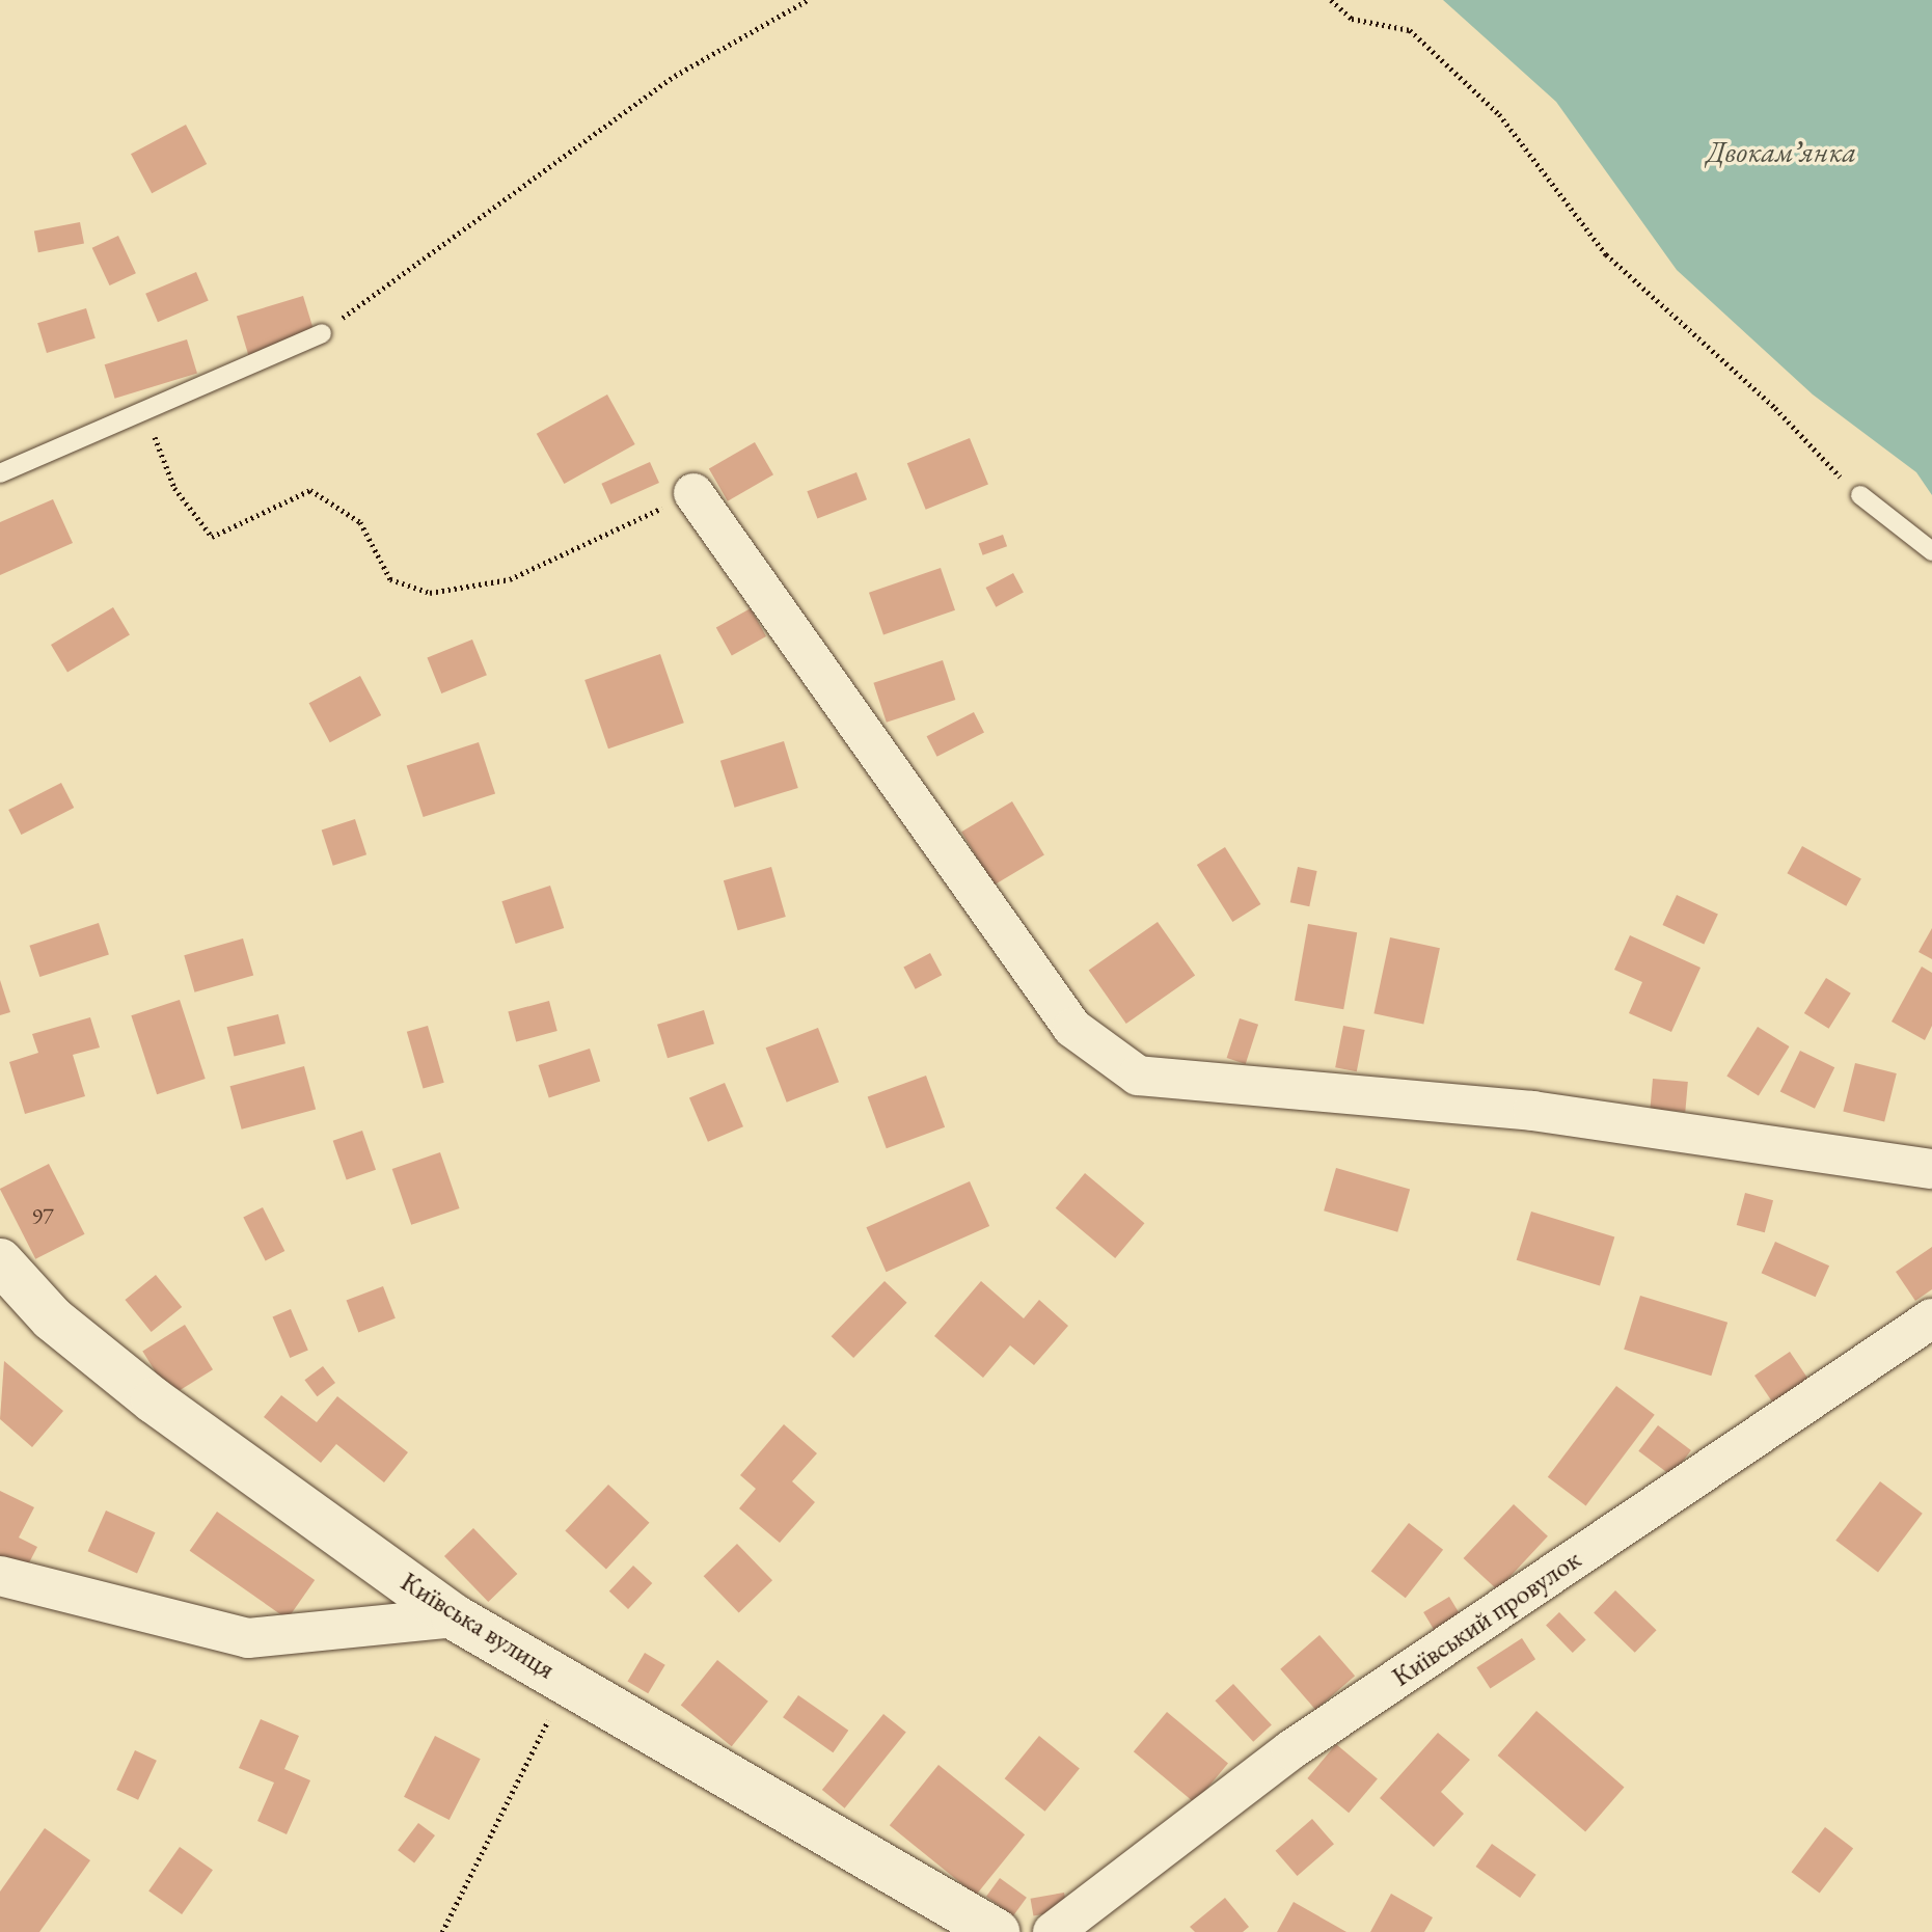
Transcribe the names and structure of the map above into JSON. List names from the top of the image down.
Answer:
{
  "streets": {
    "street": ["Київський провулок", "Київська вулиця"]
  },
  "water": ["Двокамʼянка"],
  "house_numbers": ["97"]
}
